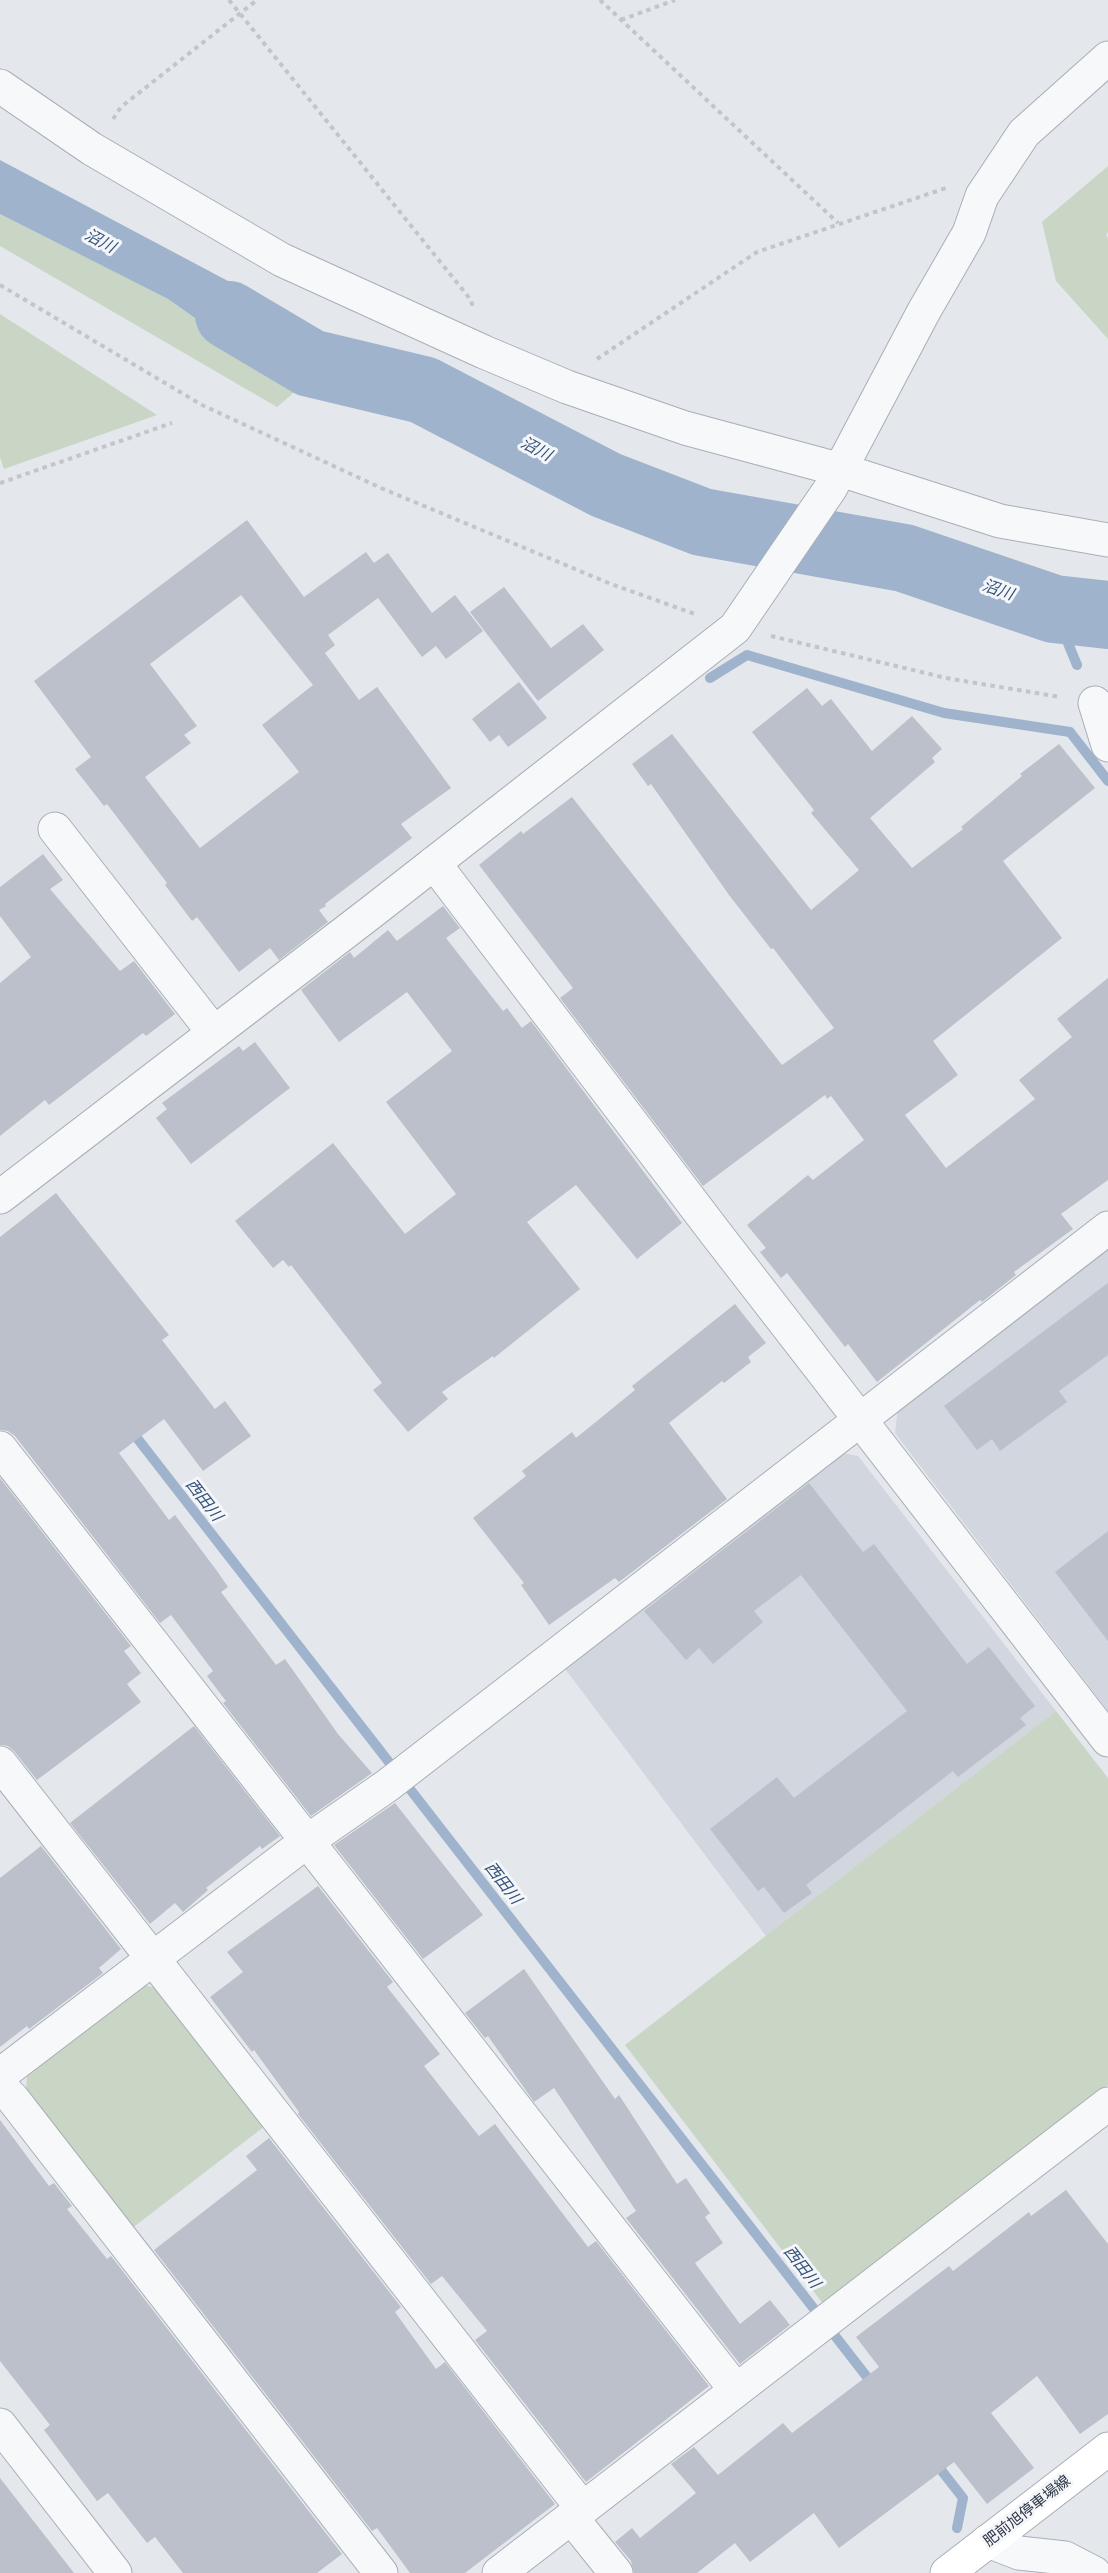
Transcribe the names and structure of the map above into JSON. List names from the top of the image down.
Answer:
{
  "streets": {
    "main road": ["肥前旭停車場線"]
  },
  "water": ["沼川", "西田川"]
}
